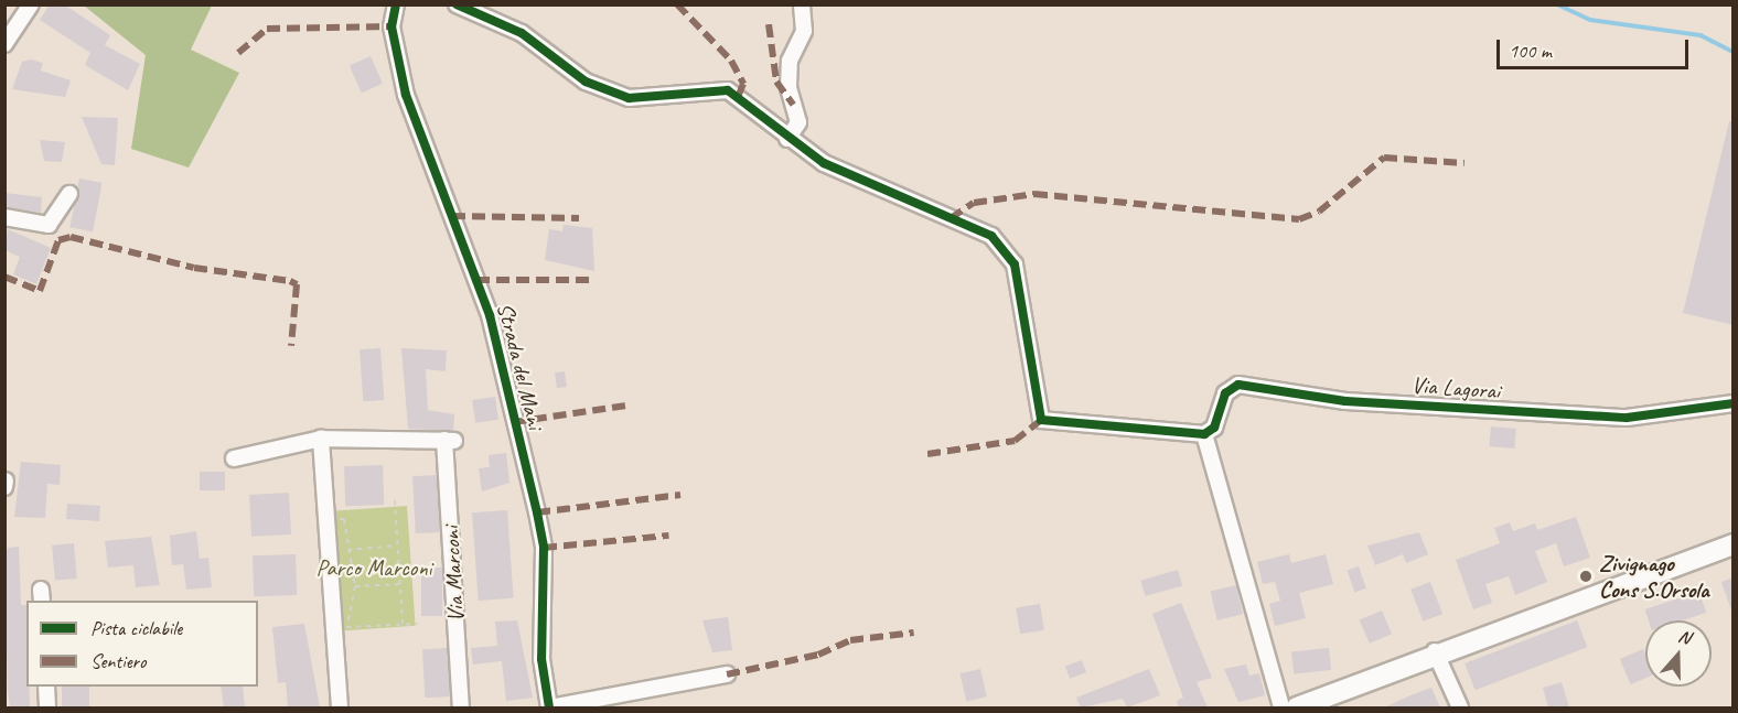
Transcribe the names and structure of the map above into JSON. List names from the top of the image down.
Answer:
{
  "streets": {
    "street": ["Strada del Mani", "Via Lagorai", "Via Marconi"]
  },
  "parks": ["Parco Marconi"],
  "places": ["Zivignago Cons S.Orsola"],
  "legend": ["Pista ciclabile", "Sentiero"],
  "scale_bar": "100 m",
  "north": "top"
}
